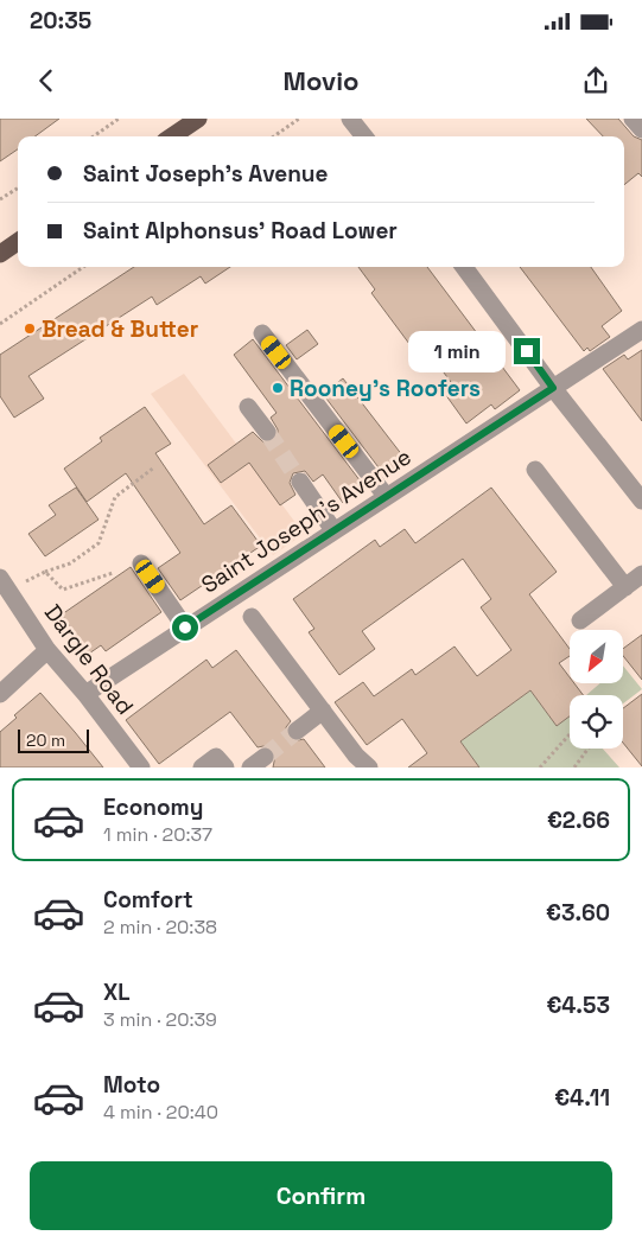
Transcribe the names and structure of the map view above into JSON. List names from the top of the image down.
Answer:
{
  "streets": {
    "street": ["Saint Joseph's Avenue", "Dargle Road"]
  },
  "crossings": [
    ["Saint Joseph's Avenue", "Dargle Road"]
  ],
  "places": ["Bread & Butter", "Rooney's Roofers"],
  "scale_bar": "20 m",
  "north": "bottom left",
  "page": {
    "status": "20:35",
    "header": "Movio",
    "banner": ["Saint Joseph's Avenue", "Saint Alphonsus' Road Lower"],
    "bubble": "1 min",
    "scale": "20 m",
    "list": [
      {
        "name": "Economy",
        "note": "1 min · 20:37",
        "value": "€2.66"
      },
      {
        "name": "Comfort",
        "note": "2 min · 20:38",
        "value": "€3.60"
      },
      {
        "name": "XL",
        "note": "3 min · 20:39",
        "value": "€4.53"
      },
      {
        "name": "Moto",
        "note": "4 min · 20:40",
        "value": "€4.11"
      }
    ],
    "buttons": "Confirm"
  }
}
